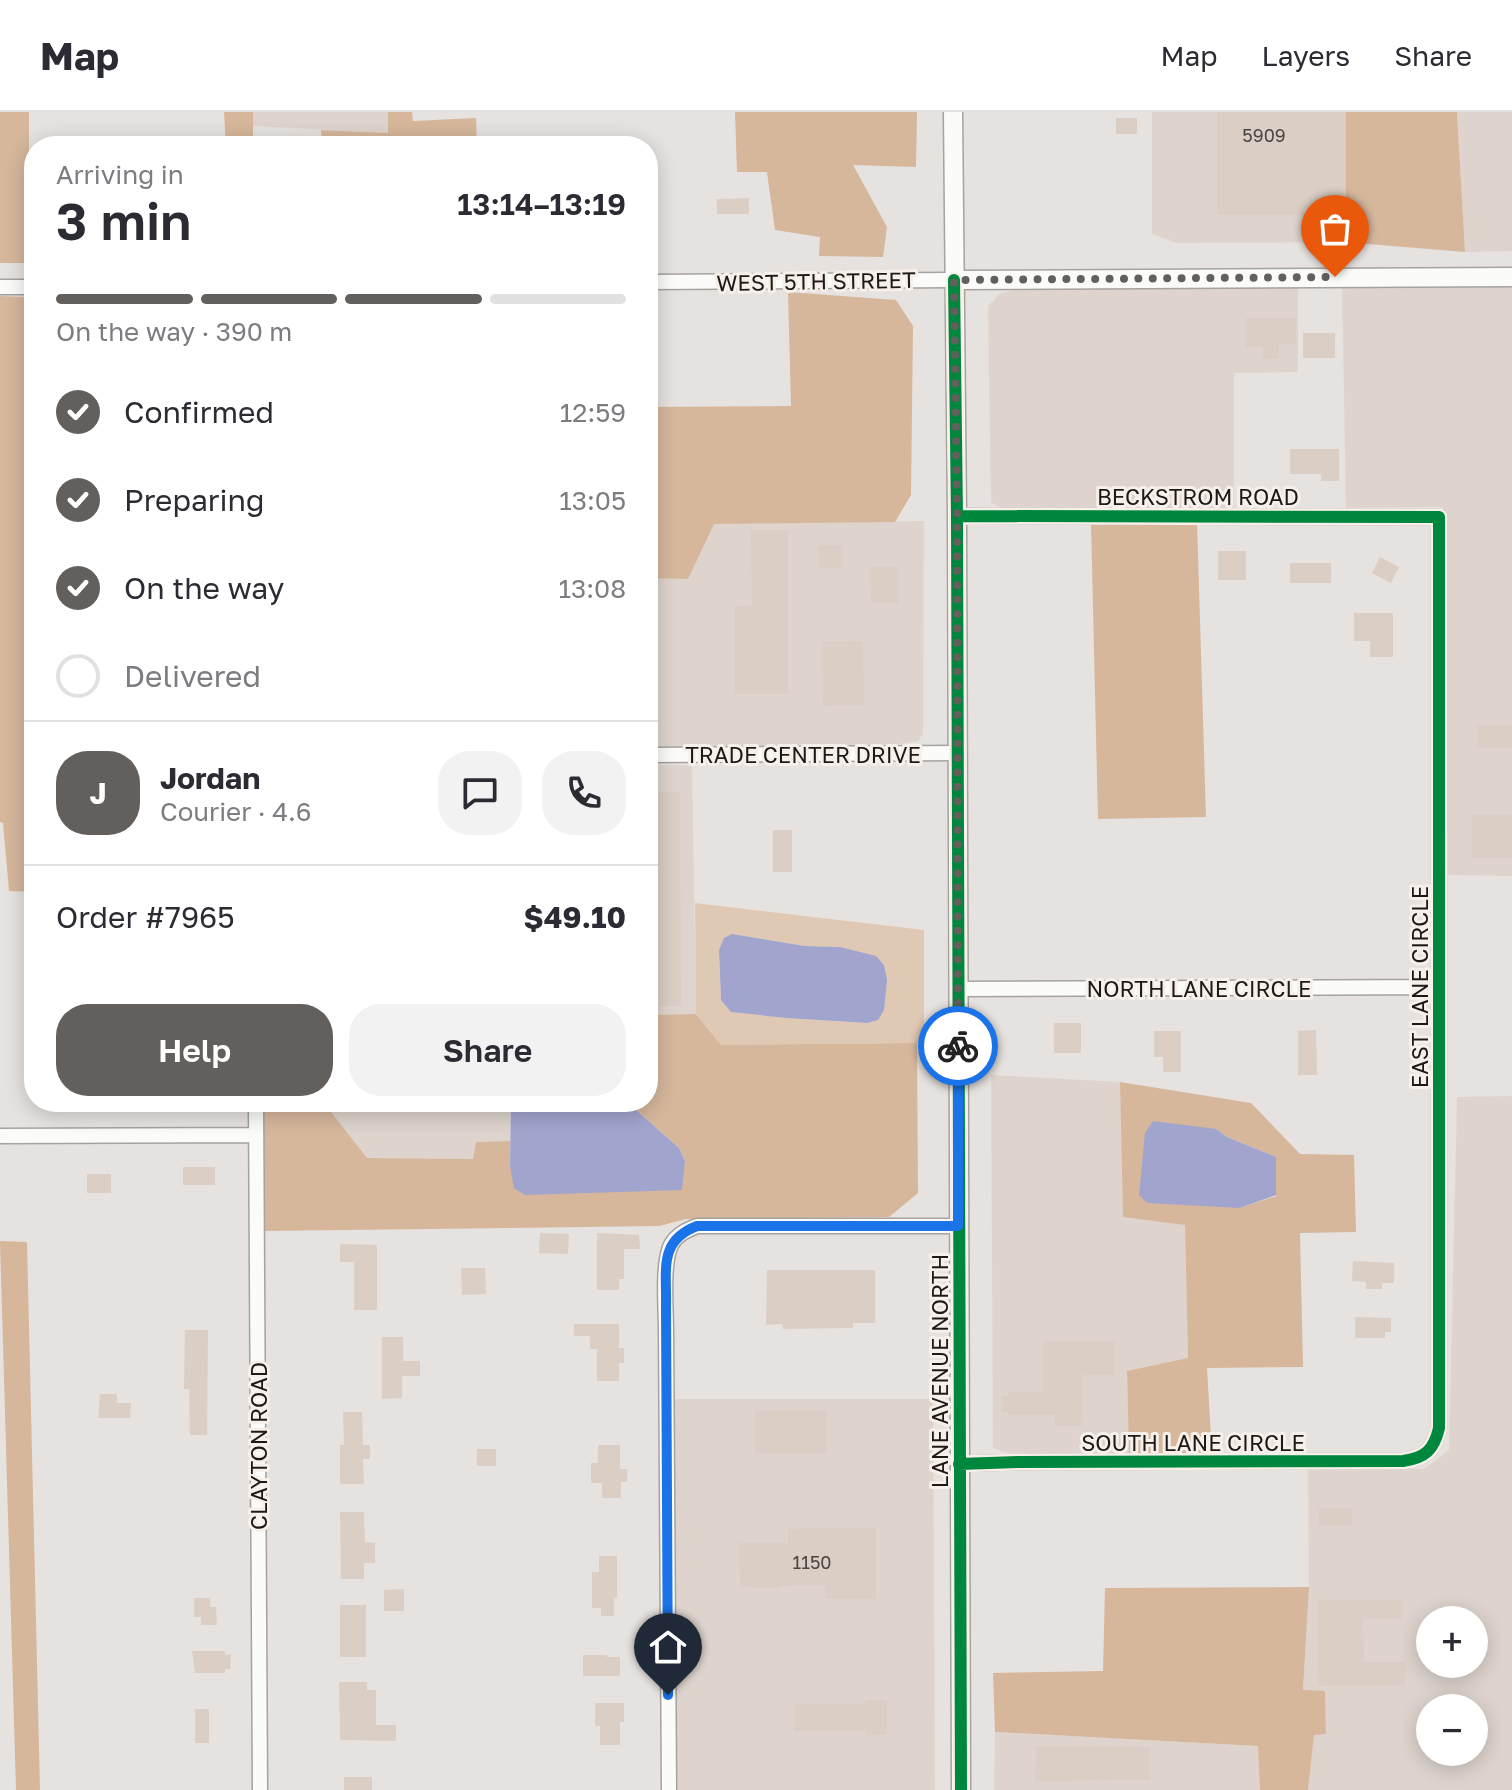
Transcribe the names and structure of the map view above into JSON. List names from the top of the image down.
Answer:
{
  "streets": {
    "main road": ["WEST 5TH STREET", "LANE AVENUE NORTH"],
    "street": [
      "BECKSTROM ROAD",
      "TRADE CENTER DRIVE",
      "EAST LANE CIRCLE",
      "NORTH LANE CIRCLE",
      "SOUTH LANE CIRCLE",
      "CLAYTON ROAD"
    ]
  },
  "crossings": [
    ["WEST 5TH STREET", "LANE AVENUE NORTH"],
    ["BECKSTROM ROAD", "EAST LANE CIRCLE"],
    ["BECKSTROM ROAD", "LANE AVENUE NORTH"],
    ["TRADE CENTER DRIVE", "LANE AVENUE NORTH"],
    ["EAST LANE CIRCLE", "NORTH LANE CIRCLE"],
    ["EAST LANE CIRCLE", "SOUTH LANE CIRCLE"],
    ["NORTH LANE CIRCLE", "LANE AVENUE NORTH"],
    ["LANE AVENUE NORTH", "SOUTH LANE CIRCLE"]
  ],
  "house_numbers": ["5909", "1150"],
  "page": {
    "header": "Map",
    "nav": ["Map", "Layers", "Share"],
    "heading": ["3 min", "Arriving in", "13:14–13:19"],
    "panel": [
      "Jordan",
      "Courier · 4.6",
      "Order #7965",
      "$49.10"
    ],
    "bar": "On the way · 390 m",
    "list": [
      ["Confirmed", "12:59"],
      ["Preparing", "13:05"],
      ["On the way", "13:08"],
      "Delivered"
    ],
    "round": "J",
    "buttons": ["Help", "Share"],
    "map_buttons": ["+", "−"]
  }
}
